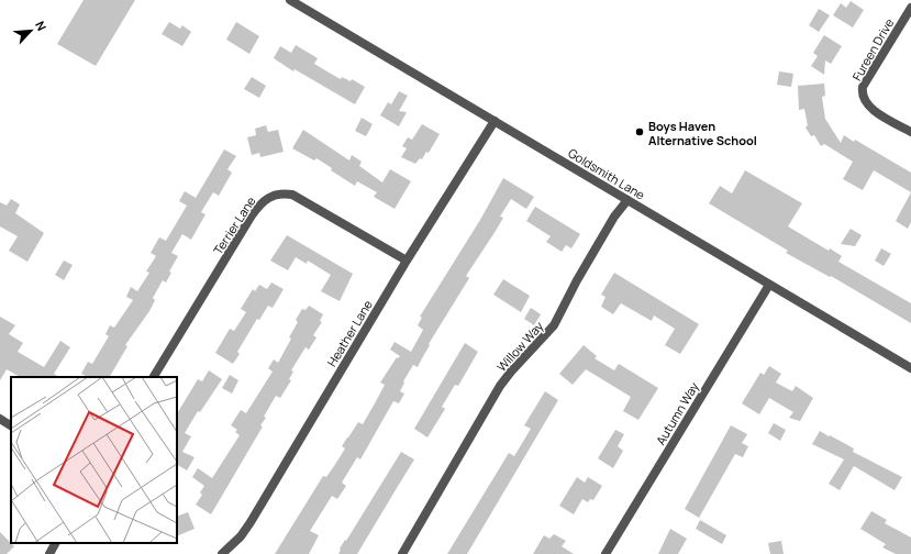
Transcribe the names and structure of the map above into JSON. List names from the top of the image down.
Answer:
{
  "streets": {
    "street": [
      "Fureen Drive",
      "Goldsmith Lane",
      "Terrier Lane",
      "Heather Lane",
      "Willow Way",
      "Autumn Way"
    ]
  },
  "crossings": [
    ["Goldsmith Lane", "Heather Lane"],
    ["Goldsmith Lane", "Willow Way"],
    ["Goldsmith Lane", "Autumn Way"],
    ["Terrier Lane", "Heather Lane"]
  ],
  "places": ["Boys Haven Alternative School"],
  "north": "top right"
}
